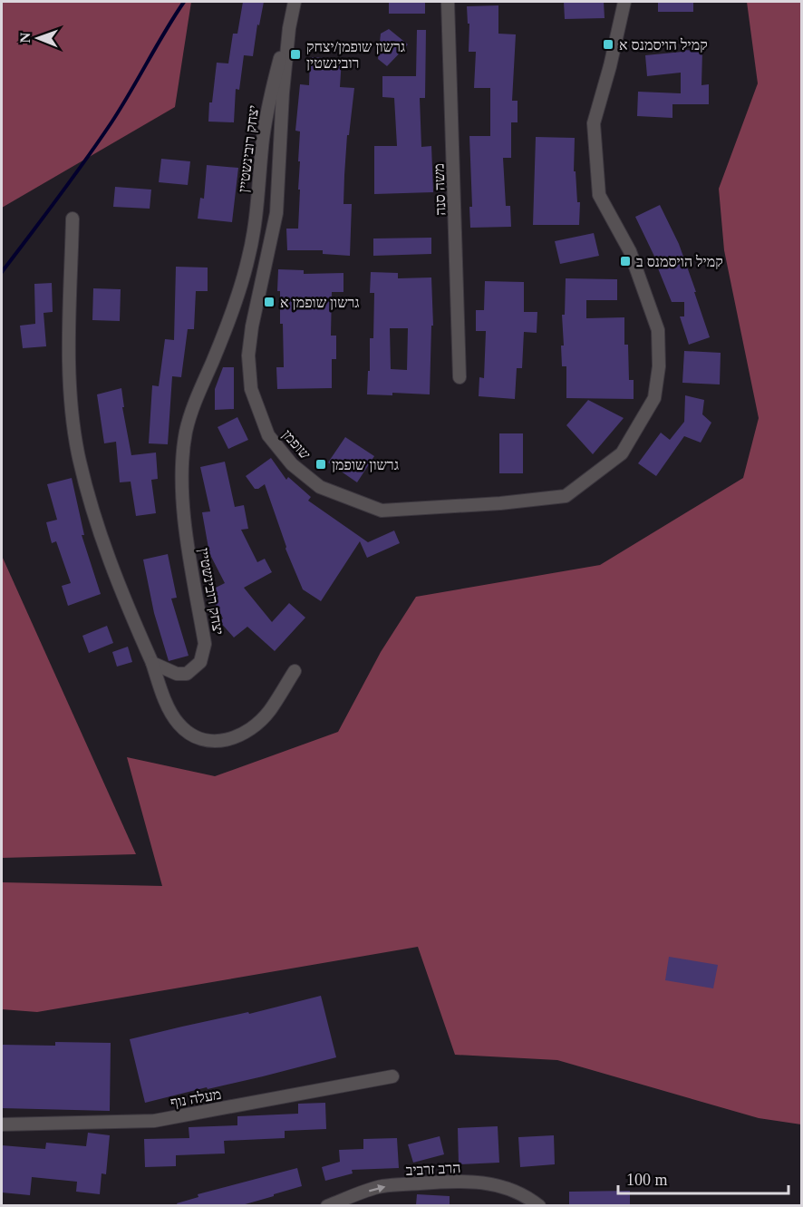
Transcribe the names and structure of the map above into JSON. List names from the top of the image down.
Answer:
{
  "streets": {
    "street": [
      "יצחק רובינשטיין",
      "משה סנה",
      "שופמן",
      "מעלה נוף",
      "הרב זרביב"
    ]
  },
  "crossings": [
    ["יצחק רובינשטיין", "שופמן"]
  ],
  "one_way": ["הרב זרביב"],
  "places": {
    "transit": [
      "קמיל הויסמנס א",
      "גרשון שופמן/יצחק רובינשטין",
      "קמיל הויסמנס ב",
      "גרשון שופמן א",
      "גרשון שופמן"
    ]
  },
  "scale_bar": "100 m",
  "north": "left"
}
